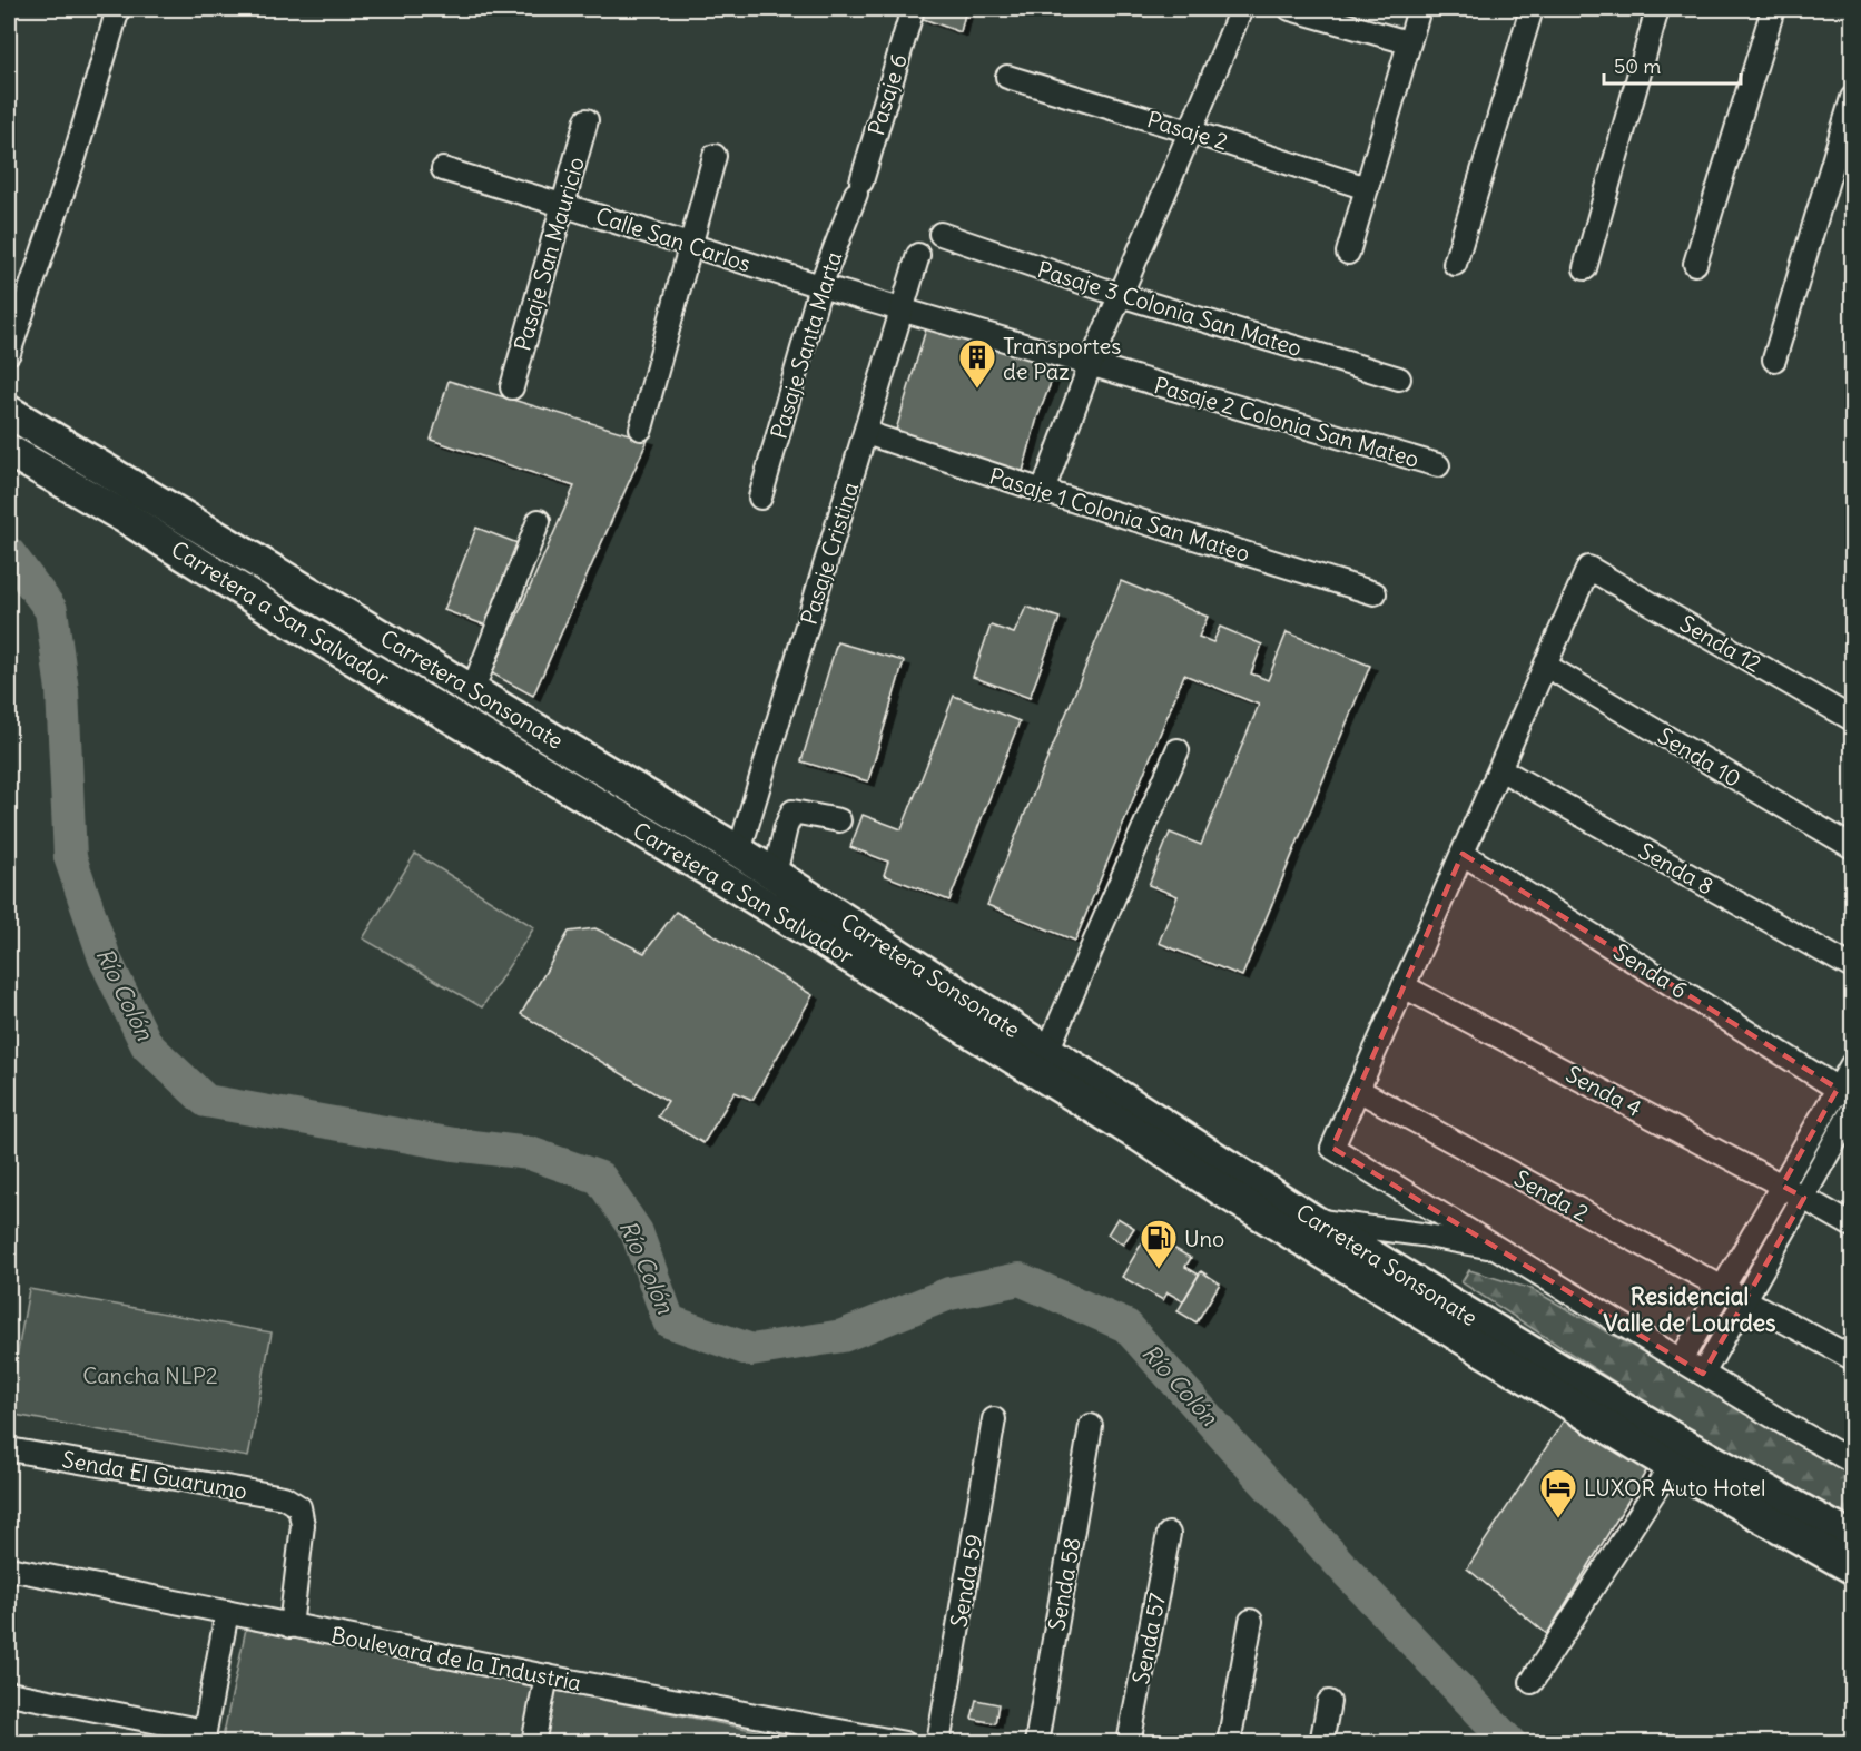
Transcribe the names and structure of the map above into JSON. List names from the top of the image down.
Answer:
{
  "streets": {
    "highway": ["Carretera a San Salvador", "Carretera Sonsonate"],
    "street": [
      "Pasaje 6",
      "Pasaje 2",
      "Calle San Carlos",
      "Pasaje San Mauricio",
      "Pasaje 3 Colonia San Mateo",
      "Pasaje Santa Marta",
      "Pasaje 2 Colonia San Mateo",
      "Pasaje 1 Colonia San Mateo",
      "Pasaje Cristina",
      "Senda 12",
      "Senda 10",
      "Senda 8",
      "Senda 6",
      "Senda 4",
      "Senda 2",
      "Senda El Guarumo",
      "Senda 59",
      "Senda 58",
      "Senda 57",
      "Boulevard de la Industria"
    ]
  },
  "crossings": [
    ["Pasaje 6", "Pasaje Santa Marta"],
    ["Calle San Carlos", "Pasaje San Mauricio"],
    ["Calle San Carlos", "Pasaje Santa Marta"],
    ["Calle San Carlos", "Pasaje 2 Colonia San Mateo"],
    ["Calle San Carlos", "Pasaje Cristina"],
    ["Pasaje 2 Colonia San Mateo", "Pasaje Cristina"],
    ["Pasaje 1 Colonia San Mateo", "Pasaje Cristina"],
    ["Pasaje Cristina", "Carretera Sonsonate"],
    ["Senda 12", "Senda 10"],
    ["Senda El Guarumo", "Boulevard de la Industria"]
  ],
  "districts": ["Residencial Valle de Lourdes"],
  "water": ["Río Colón"],
  "parks": ["Cancha NLP2"],
  "places": {
    "building": ["Transportes de Paz"],
    "fuel station": ["Uno"],
    "hotel": ["LUXOR Auto Hotel"]
  },
  "scale_bar": "50 m"
}
